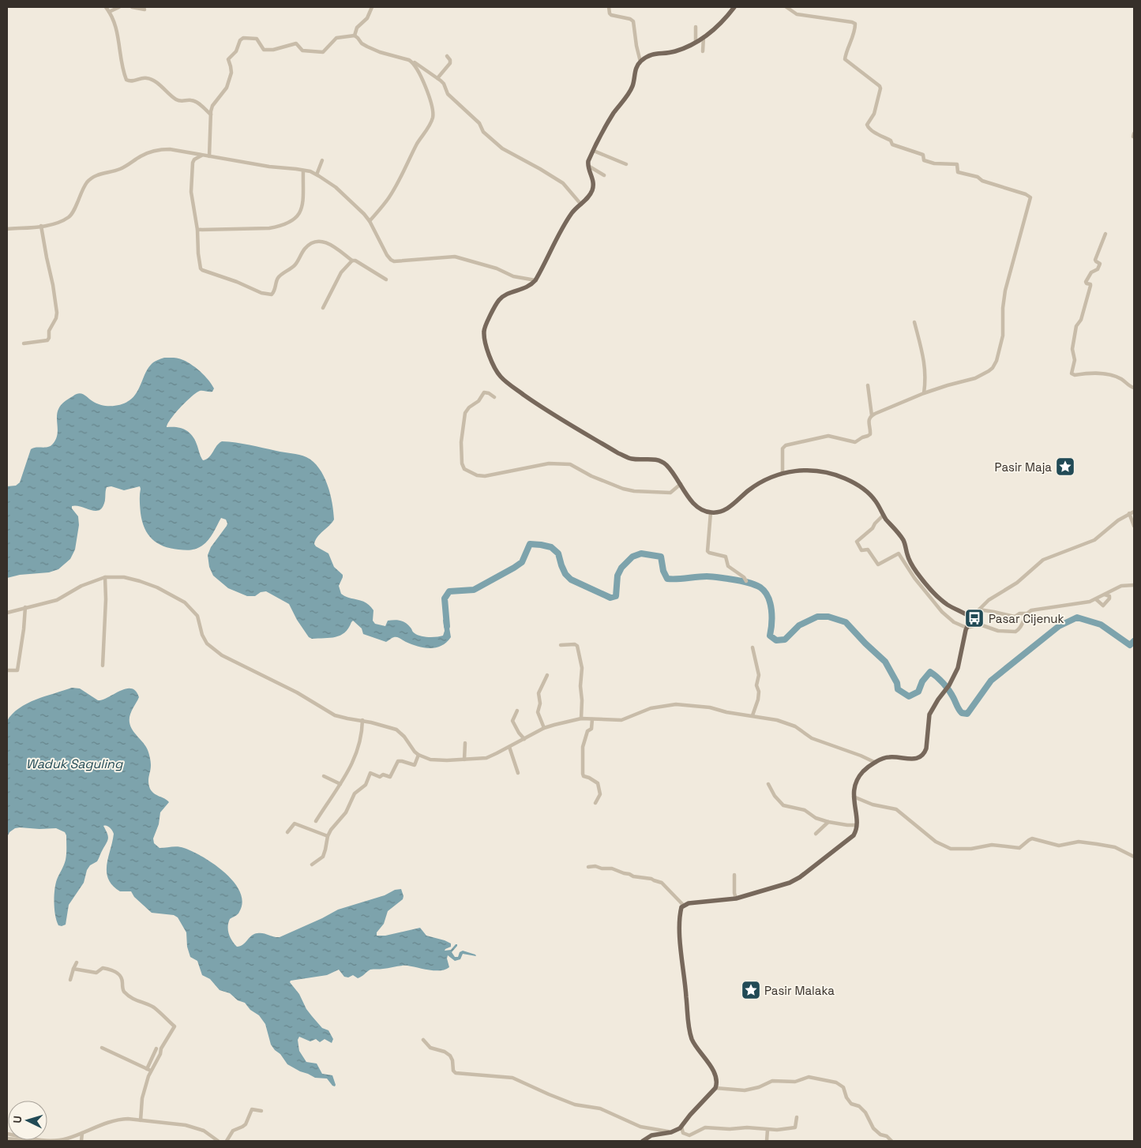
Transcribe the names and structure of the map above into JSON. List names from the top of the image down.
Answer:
{
  "water": ["Waduk Saguling"],
  "places": {
    "place": ["Pasir Maja", "Pasir Malaka"],
    "bus stop": ["Pasar Cijenuk"]
  },
  "north": "left"
}
